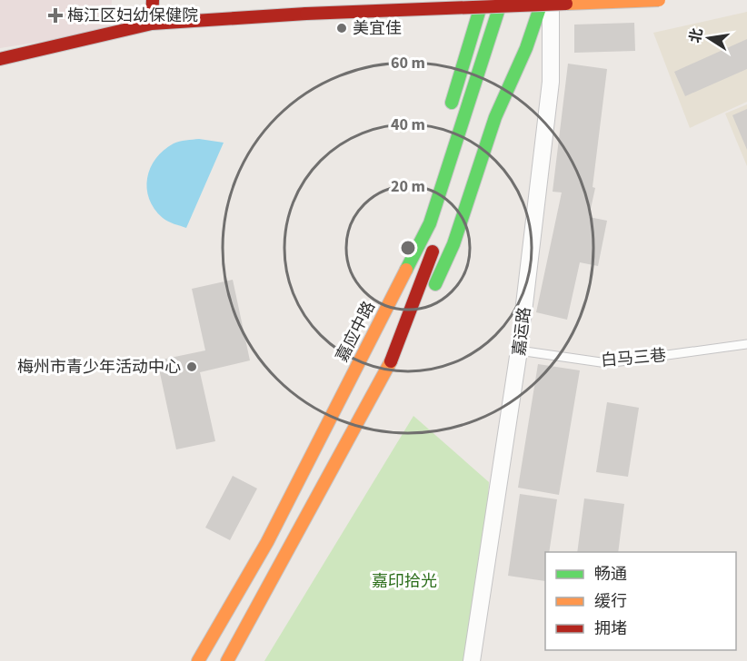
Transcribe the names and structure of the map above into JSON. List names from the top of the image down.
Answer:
{
  "streets": {
    "main road": ["嘉应中路"],
    "street": ["嘉运路"],
    "lane": ["白马三巷"]
  },
  "crossings": [
    ["嘉运路", "白马三巷"]
  ],
  "parks": ["嘉印拾光"],
  "places": {
    "health": ["梅江区妇幼保健院"],
    "other": ["美宜佳", "梅州市青少年活动中心"]
  },
  "legend": ["畅通", "缓行", "拥堵"],
  "north": "left",
  "rings": ["60 m", "40 m", "20 m"]
}
